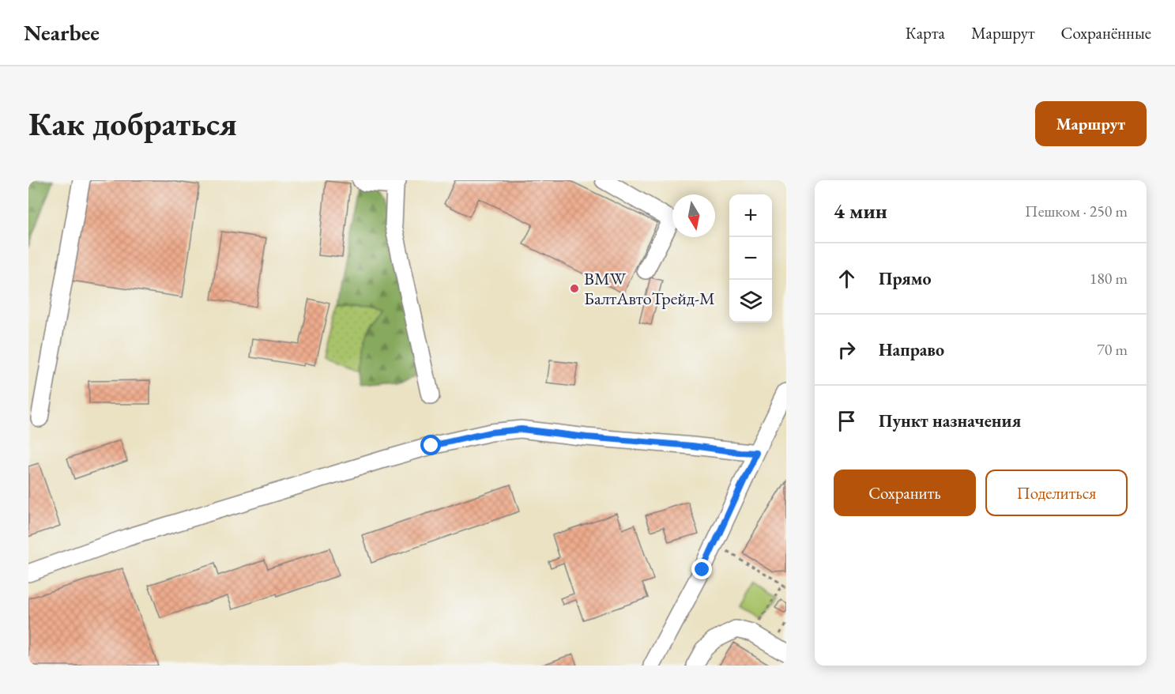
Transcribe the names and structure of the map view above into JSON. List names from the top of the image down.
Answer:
{
  "places": ["BMW БалтАвтоТрейд-М"],
  "north": "bottom",
  "page": {
    "header": "Nearbee",
    "nav": ["Карта", "Маршрут", "Сохранённые"],
    "buttons": [
      "Маршрут",
      ["Сохранить", "Поделиться"]
    ],
    "title": "Как добраться",
    "heading": ["4 мин", "Пешком · 250 m"],
    "map_buttons": ["+", "−"],
    "list": [
      ["Прямо", "180 m"],
      ["Направо", "70 m"],
      "Пункт назначения"
    ]
  }
}
